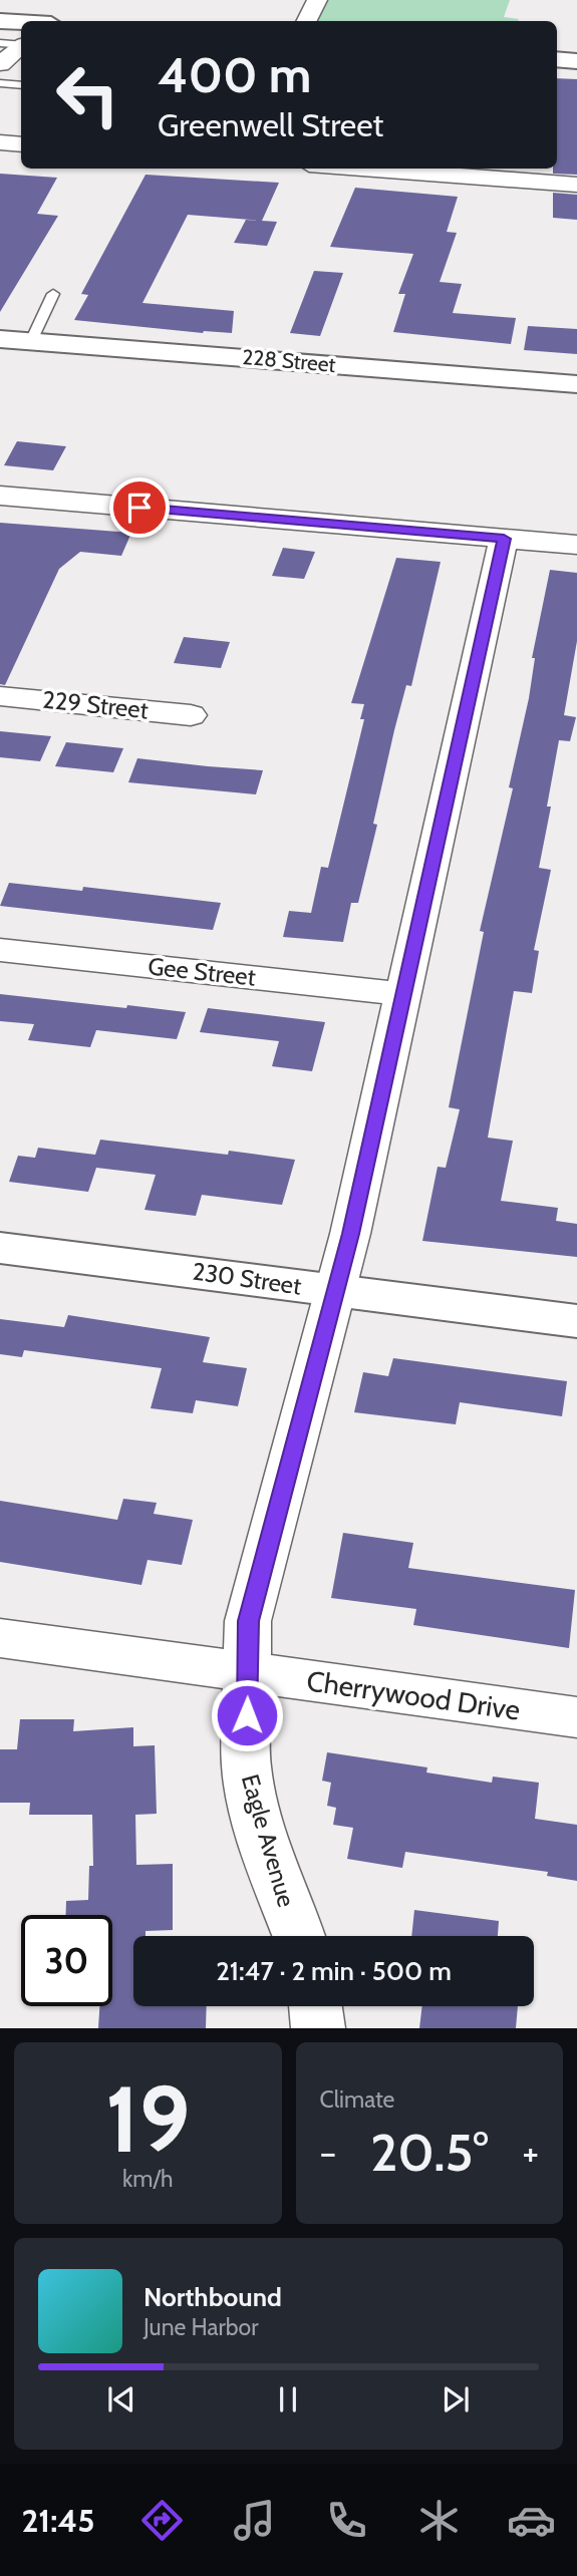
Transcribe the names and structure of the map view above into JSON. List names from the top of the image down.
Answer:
{
  "streets": {
    "street": [
      "228 Street",
      "229 Street",
      "Gee Street",
      "230 Street",
      "Cherrywood Drive",
      "Eagle Avenue"
    ]
  },
  "crossings": [
    ["Gee Street", "Eagle Avenue"],
    ["230 Street", "Eagle Avenue"],
    ["Cherrywood Drive", "Eagle Avenue"]
  ],
  "page": {
    "turn": ["400 m", "Greenwell Street"],
    "limit": "30",
    "trip": "21:47 · 2 min · 500 m",
    "tile": [
      ["19", "km/h"],
      "Climate"
    ],
    "heat": ["−", "20.5°", "+"],
    "song": ["Northbound", "June Harbor"],
    "tabs": "21:45"
  }
}
